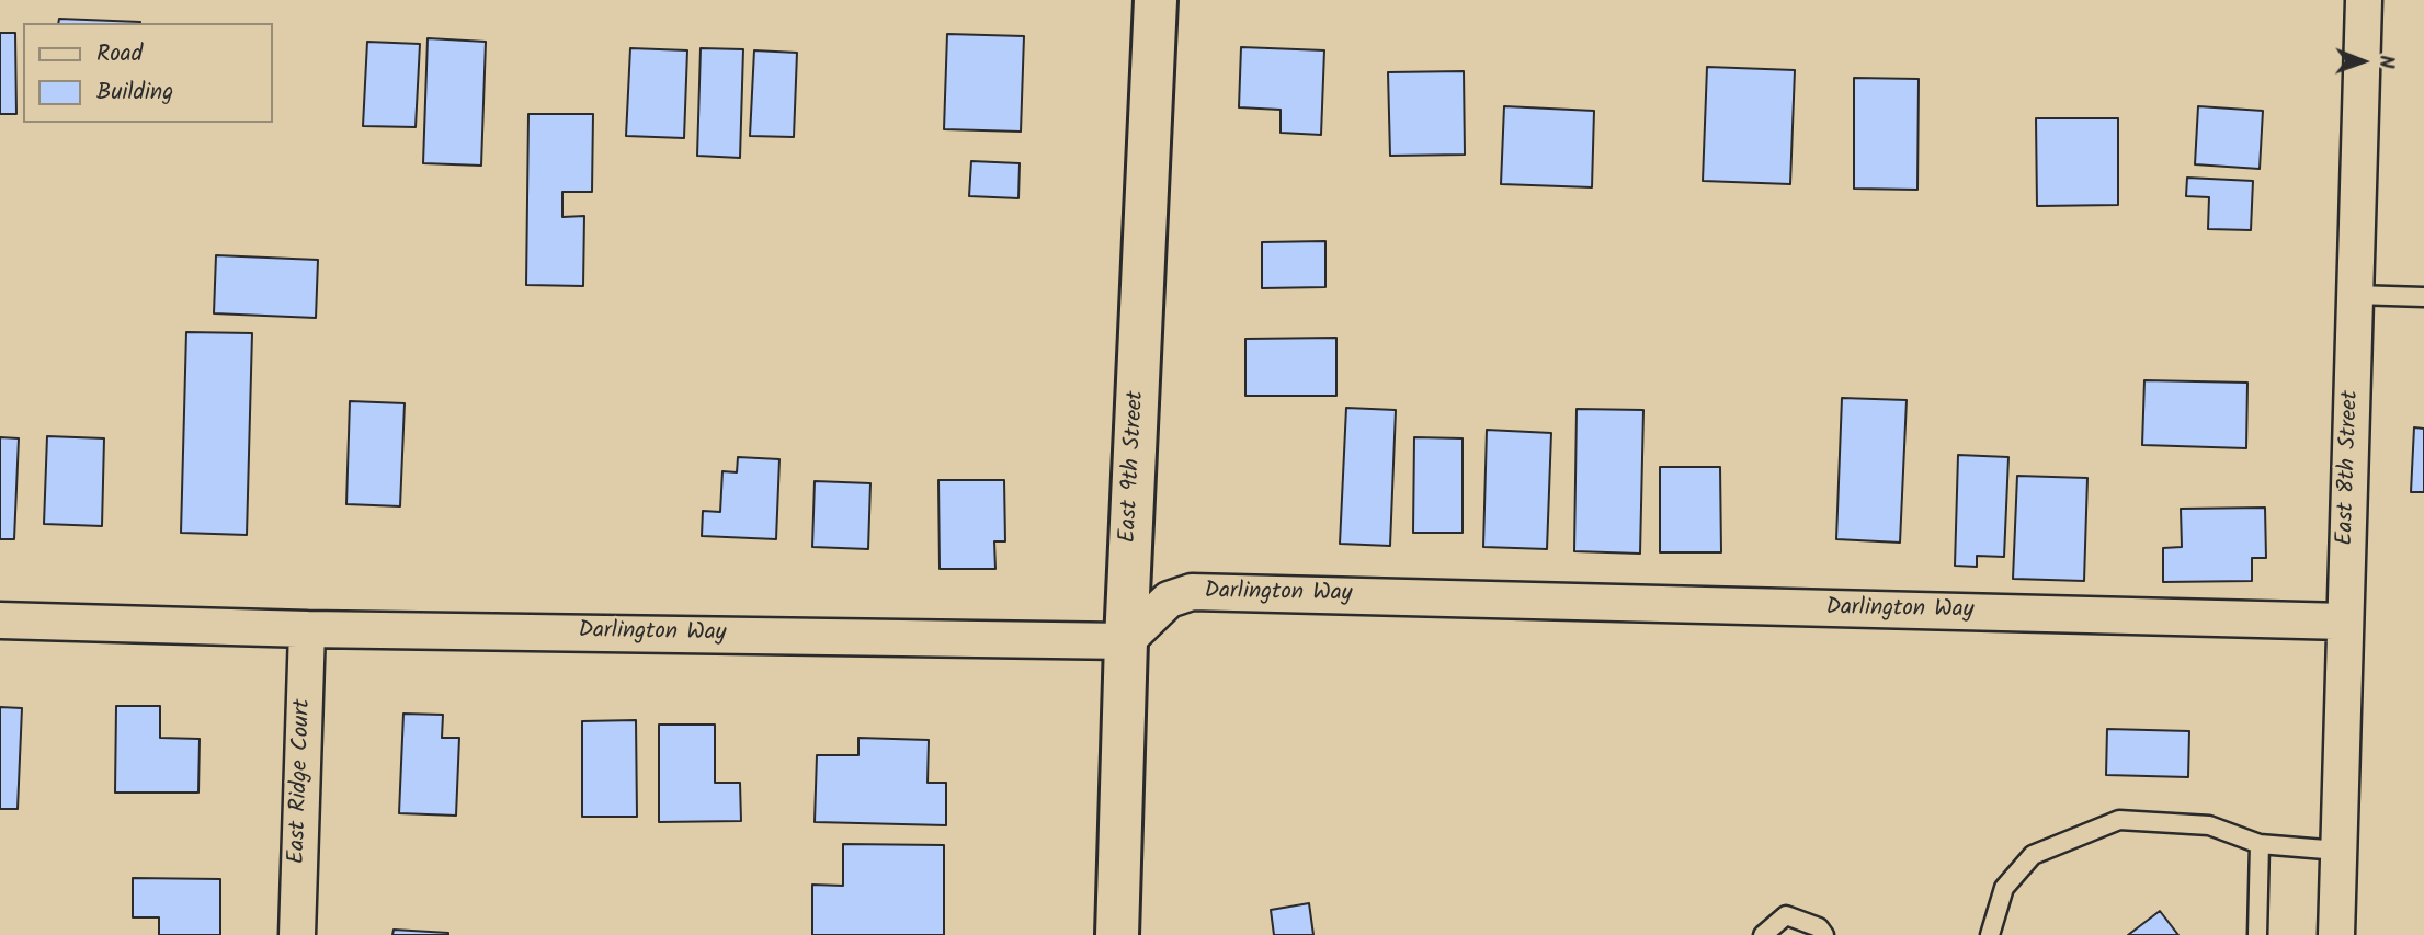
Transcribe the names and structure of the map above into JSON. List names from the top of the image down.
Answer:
{
  "streets": {
    "street": [
      "East 9th Street",
      "East 8th Street",
      "Darlington Way",
      "East Ridge Court"
    ]
  },
  "crossings": [
    ["East 9th Street", "Darlington Way"],
    ["East 8th Street", "Darlington Way"],
    ["Darlington Way", "East Ridge Court"]
  ],
  "legend": ["Road", "Building"],
  "north": "right"
}
